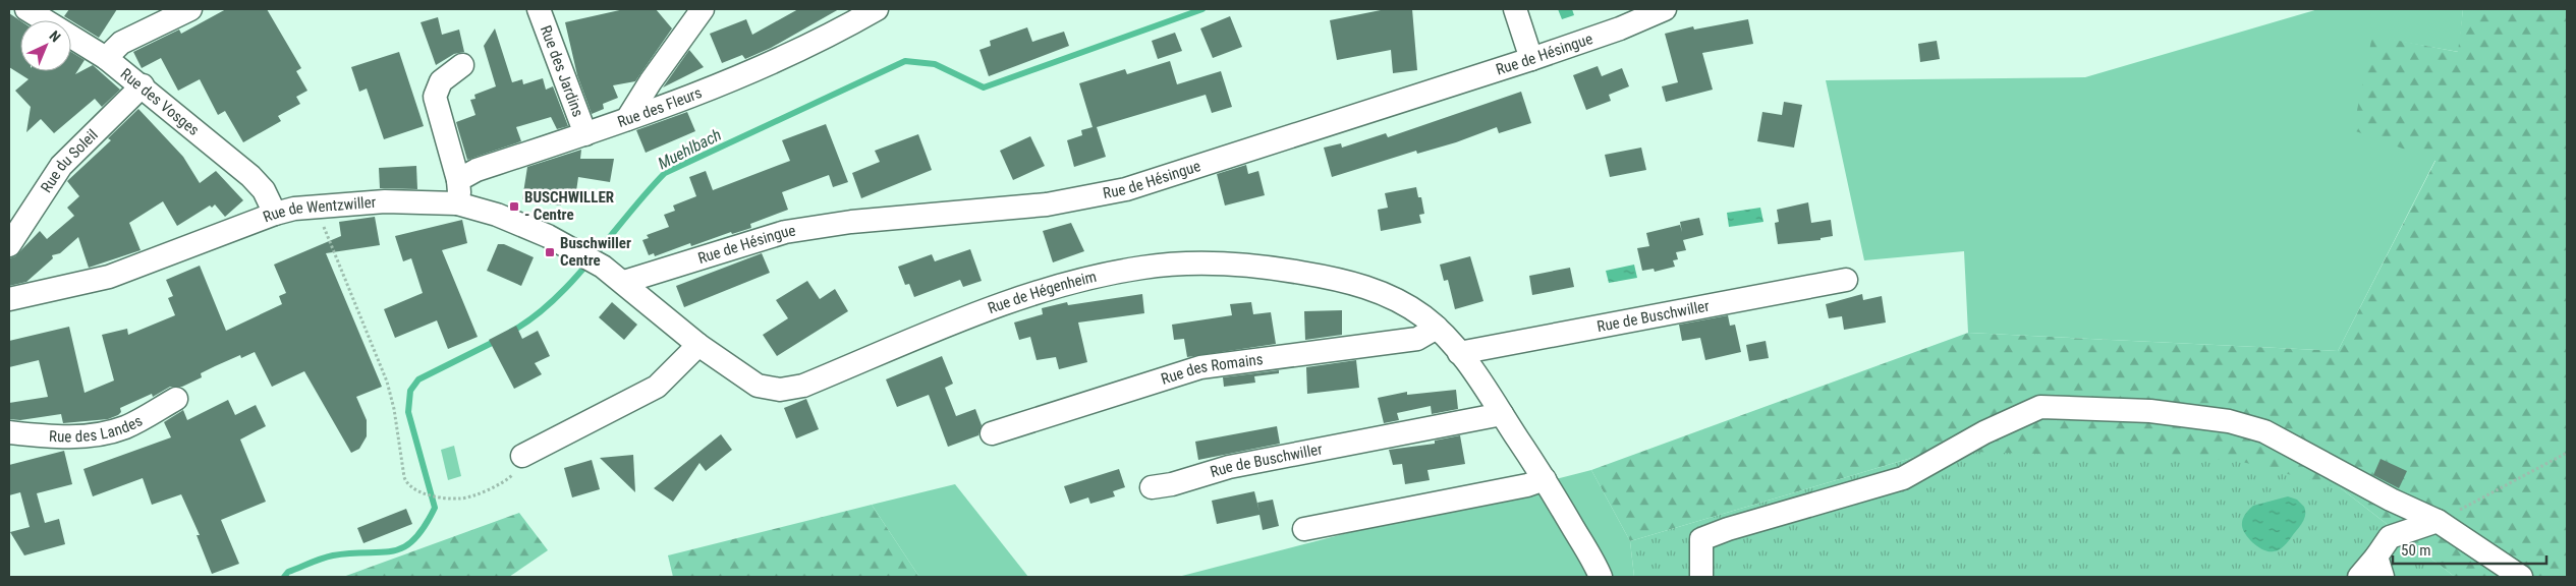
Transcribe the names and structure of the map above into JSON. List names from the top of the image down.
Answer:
{
  "streets": {
    "street": [
      "Rue de Hésingue",
      "Rue des Jardins",
      "Rue des Vosges",
      "Rue des Fleurs",
      "Rue du Soleil",
      "Rue de Wentzwiller",
      "Rue de Hégenheim",
      "Rue de Buschwiller",
      "Rue des Romains",
      "Rue des Landes"
    ]
  },
  "crossings": [
    ["Rue de Hésingue", "Rue de Wentzwiller"],
    ["Rue de Hésingue", "Rue de Hégenheim"],
    ["Rue des Jardins", "Rue des Fleurs"],
    ["Rue des Vosges", "Rue du Soleil"],
    ["Rue des Vosges", "Rue de Wentzwiller"],
    ["Rue de Wentzwiller", "Rue de Hégenheim"],
    ["Rue de Hégenheim", "Rue de Buschwiller"],
    ["Rue de Hégenheim", "Rue des Romains"]
  ],
  "water": ["Muehlbach"],
  "places": {
    "transit": ["BUSCHWILLER - Centre", "Buschwiller Centre"]
  },
  "scale_bar": "50 m",
  "north": "top right"
}
